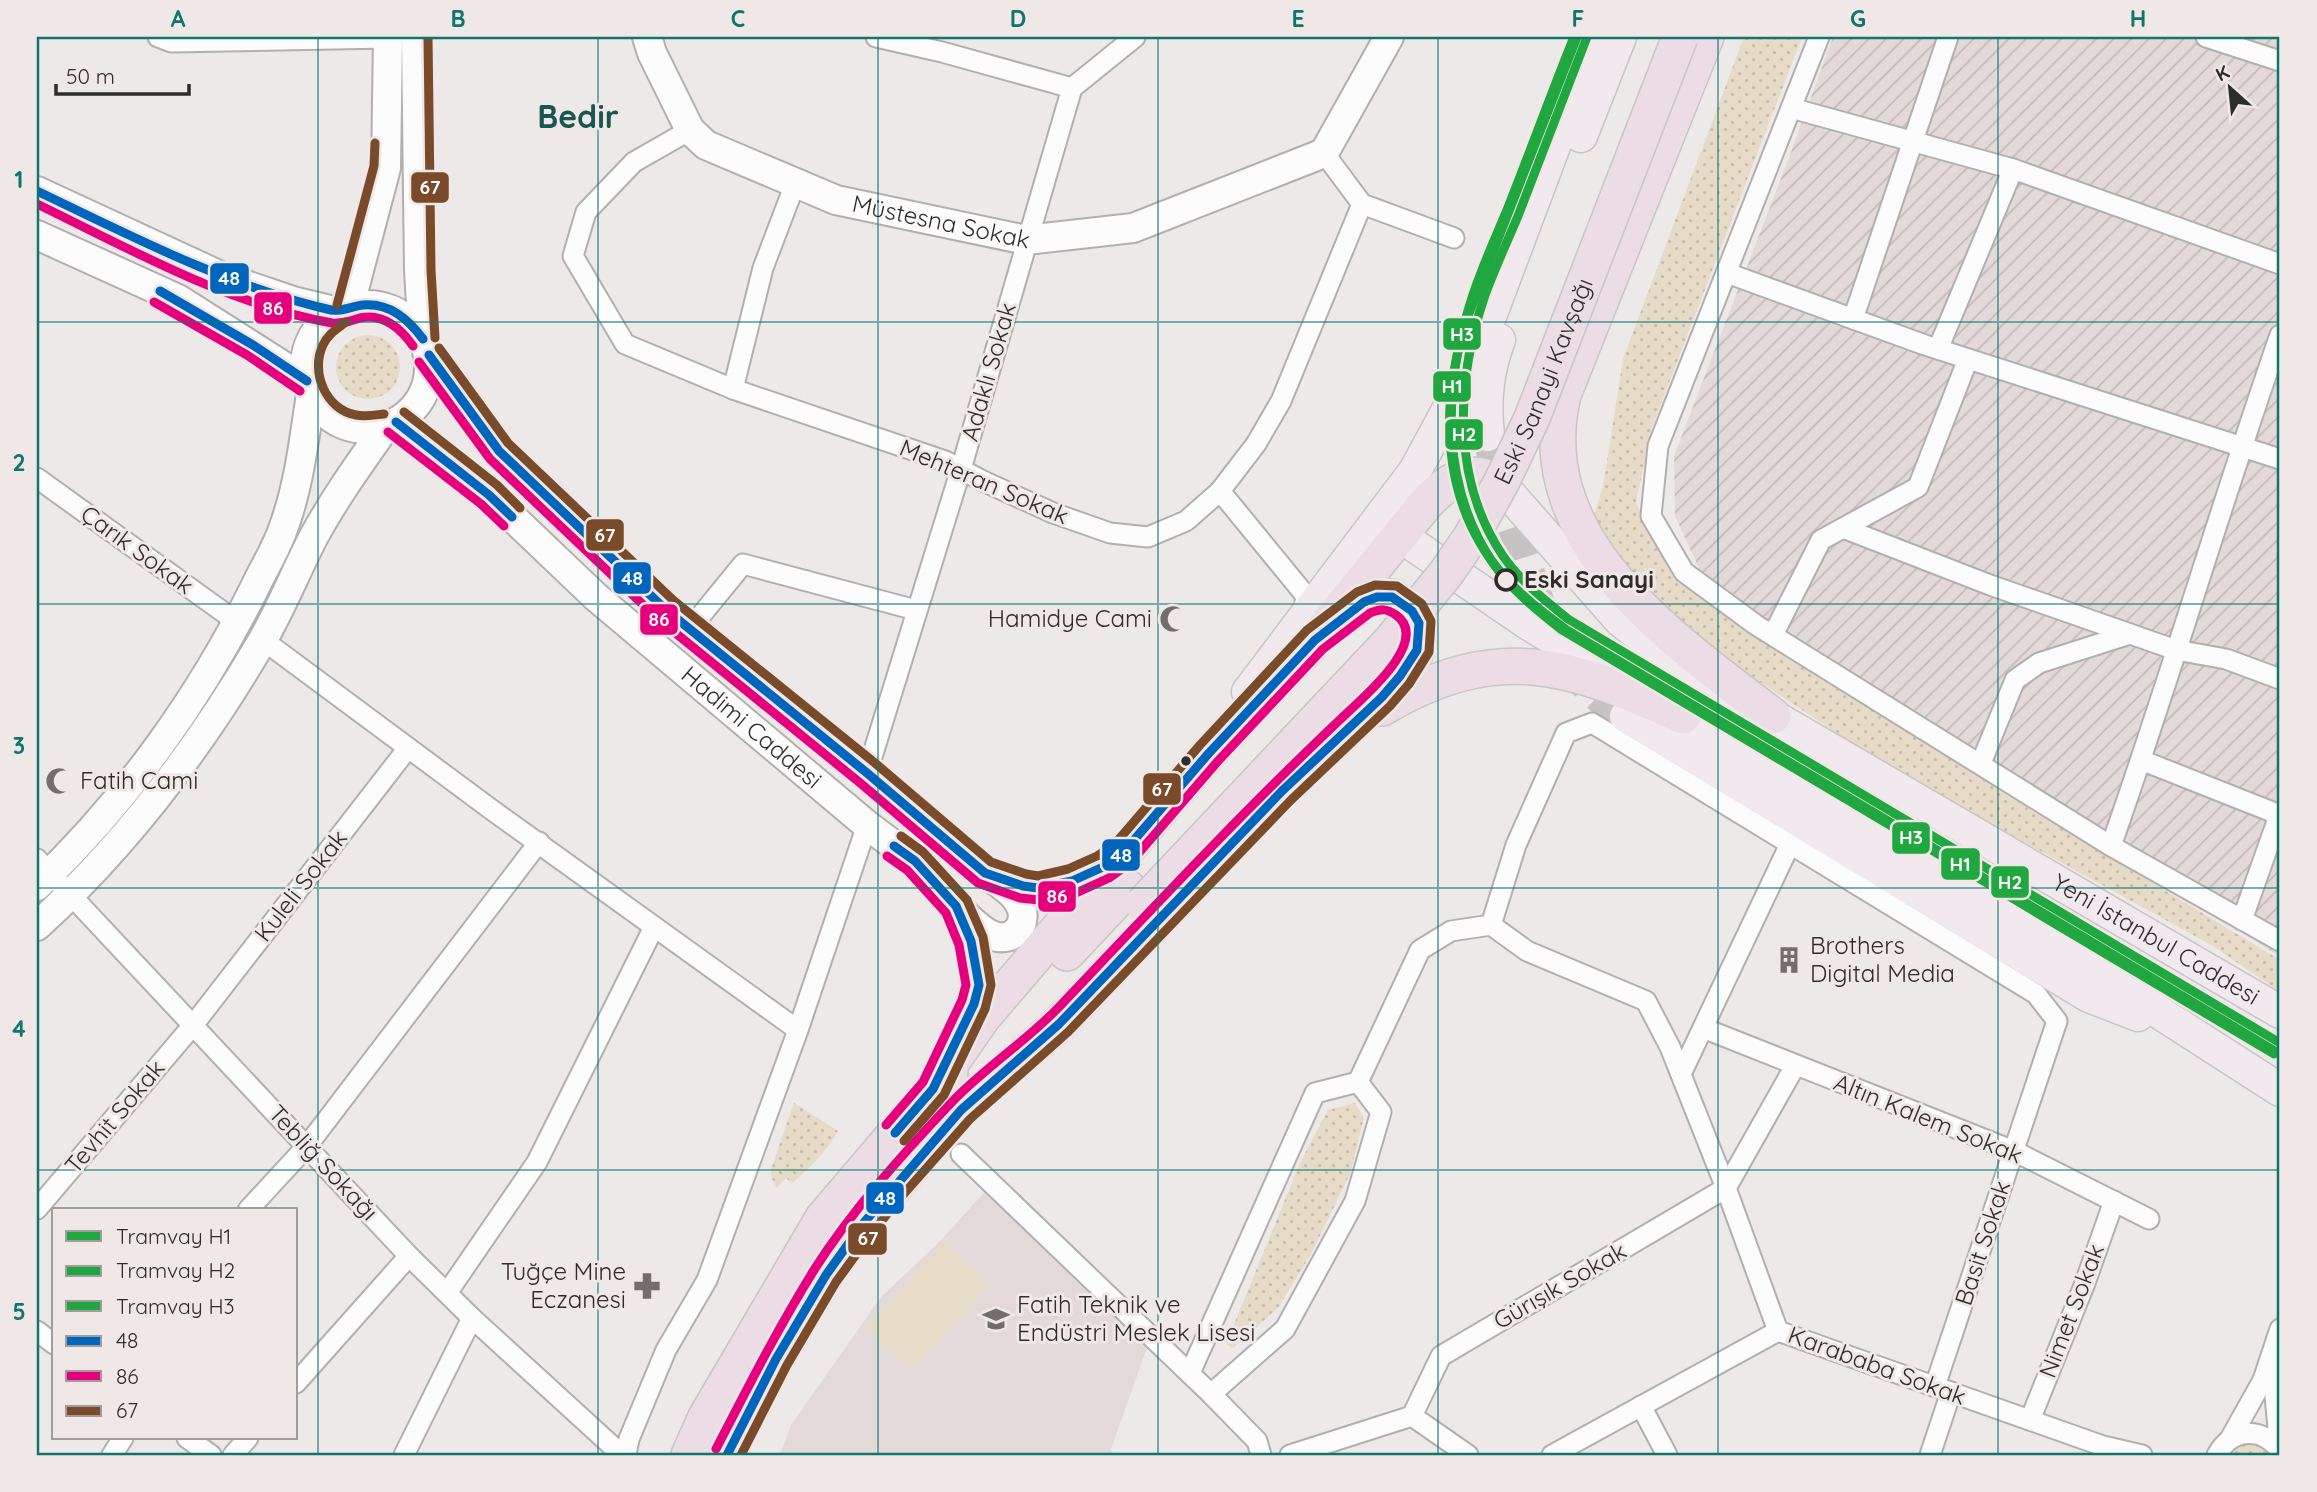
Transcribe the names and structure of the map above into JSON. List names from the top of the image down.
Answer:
{
  "streets": {
    "highway": ["Eski Sanayi Kavşağı"],
    "main road": ["Müstesna Sokak", "Hadimi Caddesi", "Yeni İstanbul Caddesi"],
    "street": [
      "Adaklı Sokak",
      "Mehteran Sokak",
      "Çarık Sokak",
      "Kuleli Sokak",
      "Tevhit Sokak",
      "Altın Kalem Sokak",
      "Tebliğ Sokağı",
      "Basit Sokak",
      "Gürışık Sokak",
      "Nimet Sokak",
      "Karababa Sokak"
    ]
  },
  "crossings": [
    ["Müstesna Sokak", "Adaklı Sokak"],
    ["Müstesna Sokak", "Mehteran Sokak"],
    ["Adaklı Sokak", "Mehteran Sokak"],
    ["Adaklı Sokak", "Hadimi Caddesi"],
    ["Kuleli Sokak", "Tevhit Sokak"],
    ["Kuleli Sokak", "Tebliğ Sokağı"],
    ["Tevhit Sokak", "Tebliğ Sokağı"],
    ["Altın Kalem Sokak", "Basit Sokak"],
    ["Altın Kalem Sokak", "Nimet Sokak"],
    ["Basit Sokak", "Karababa Sokak"],
    ["Nimet Sokak", "Karababa Sokak"]
  ],
  "districts": ["Bedir"],
  "places": {
    "other": ["Eski Sanayi"],
    "mosque": ["Hamidye Cami", "Fatih Cami"],
    "building": ["Brothers Digital Media"],
    "pharmacy": ["Tuğçe Mine Eczanesi"],
    "school or university": ["Fatih Teknik ve Endüstri Meslek Lisesi"]
  },
  "lines": [
    "tram line H1",
    "tram line H2",
    "tram line H3",
    "transit line 67",
    "transit line 48",
    "transit line 86"
  ],
  "legend": [
    "Tramvay H1",
    "Tramvay H2",
    "Tramvay H3",
    "48",
    "86",
    "67"
  ],
  "scale_bar": "50 m",
  "north": "top left",
  "grid": {
    "columns": [
      "A",
      "B",
      "C",
      "D",
      "E",
      "F",
      "G",
      "H"
    ],
    "rows": [
      "1",
      "2",
      "3",
      "4",
      "5"
    ]
  }
}
